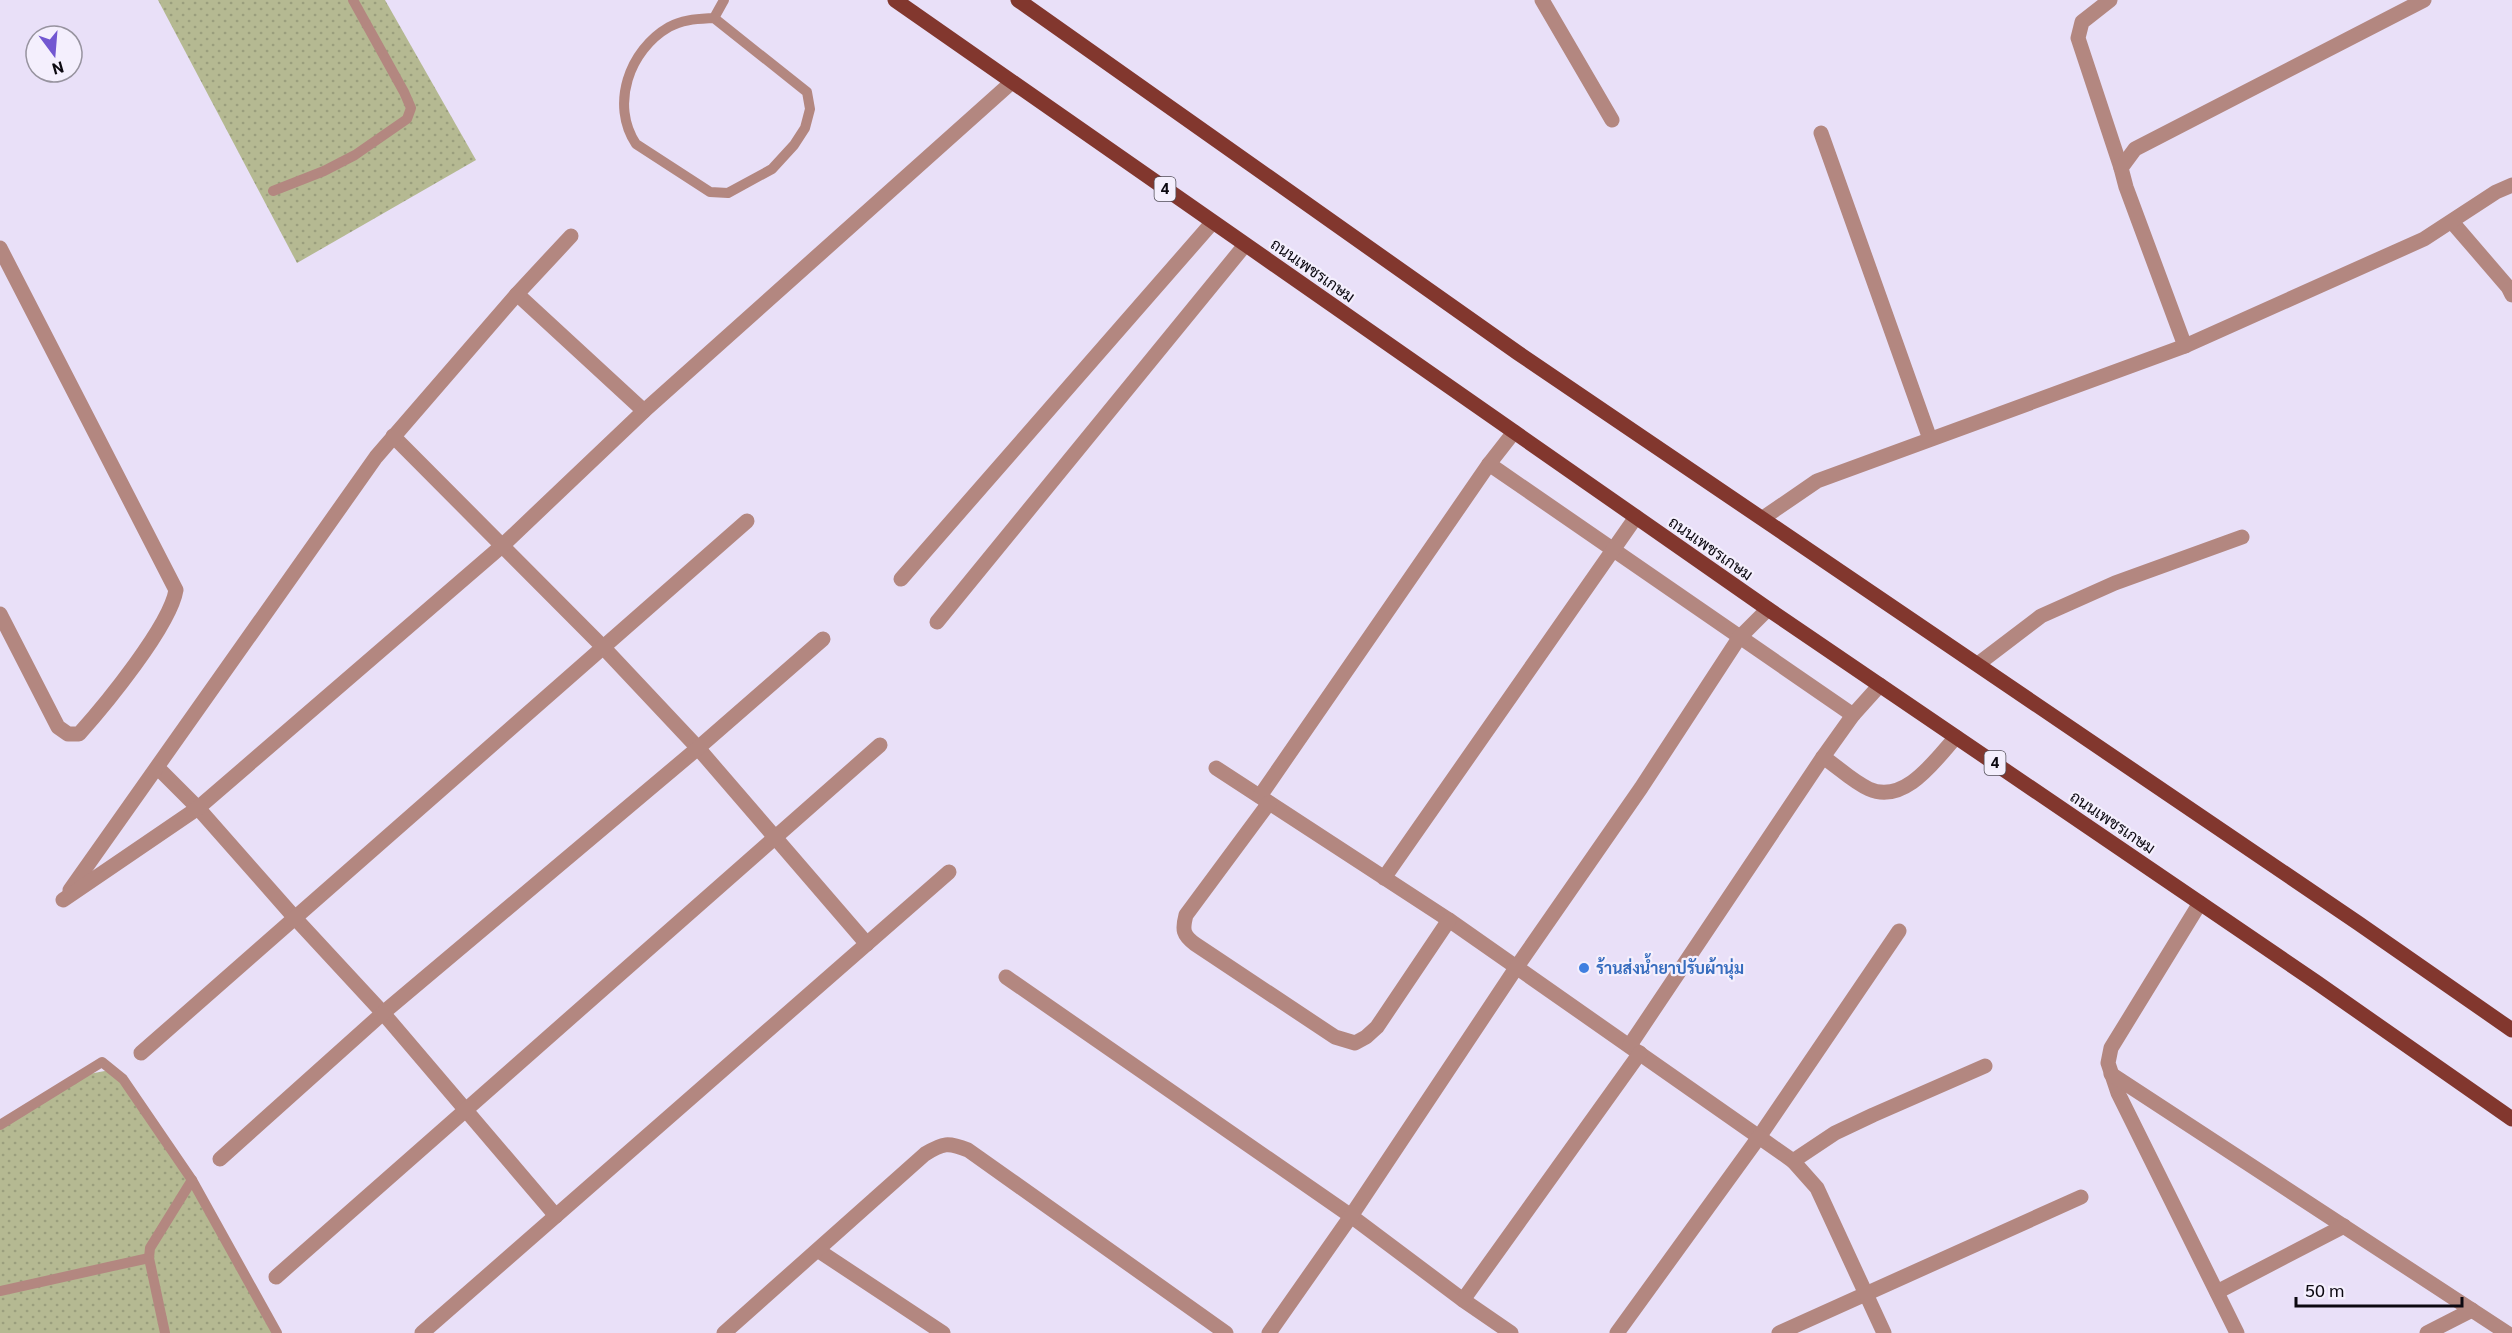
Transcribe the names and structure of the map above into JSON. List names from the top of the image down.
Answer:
{
  "streets": {
    "main road": ["4", "ถนนเพชรเกษม"]
  },
  "places": ["ร้านส่งน้ำยาปรับผ้านุ่ม"],
  "scale_bar": "50 m",
  "north": "bottom"
}
